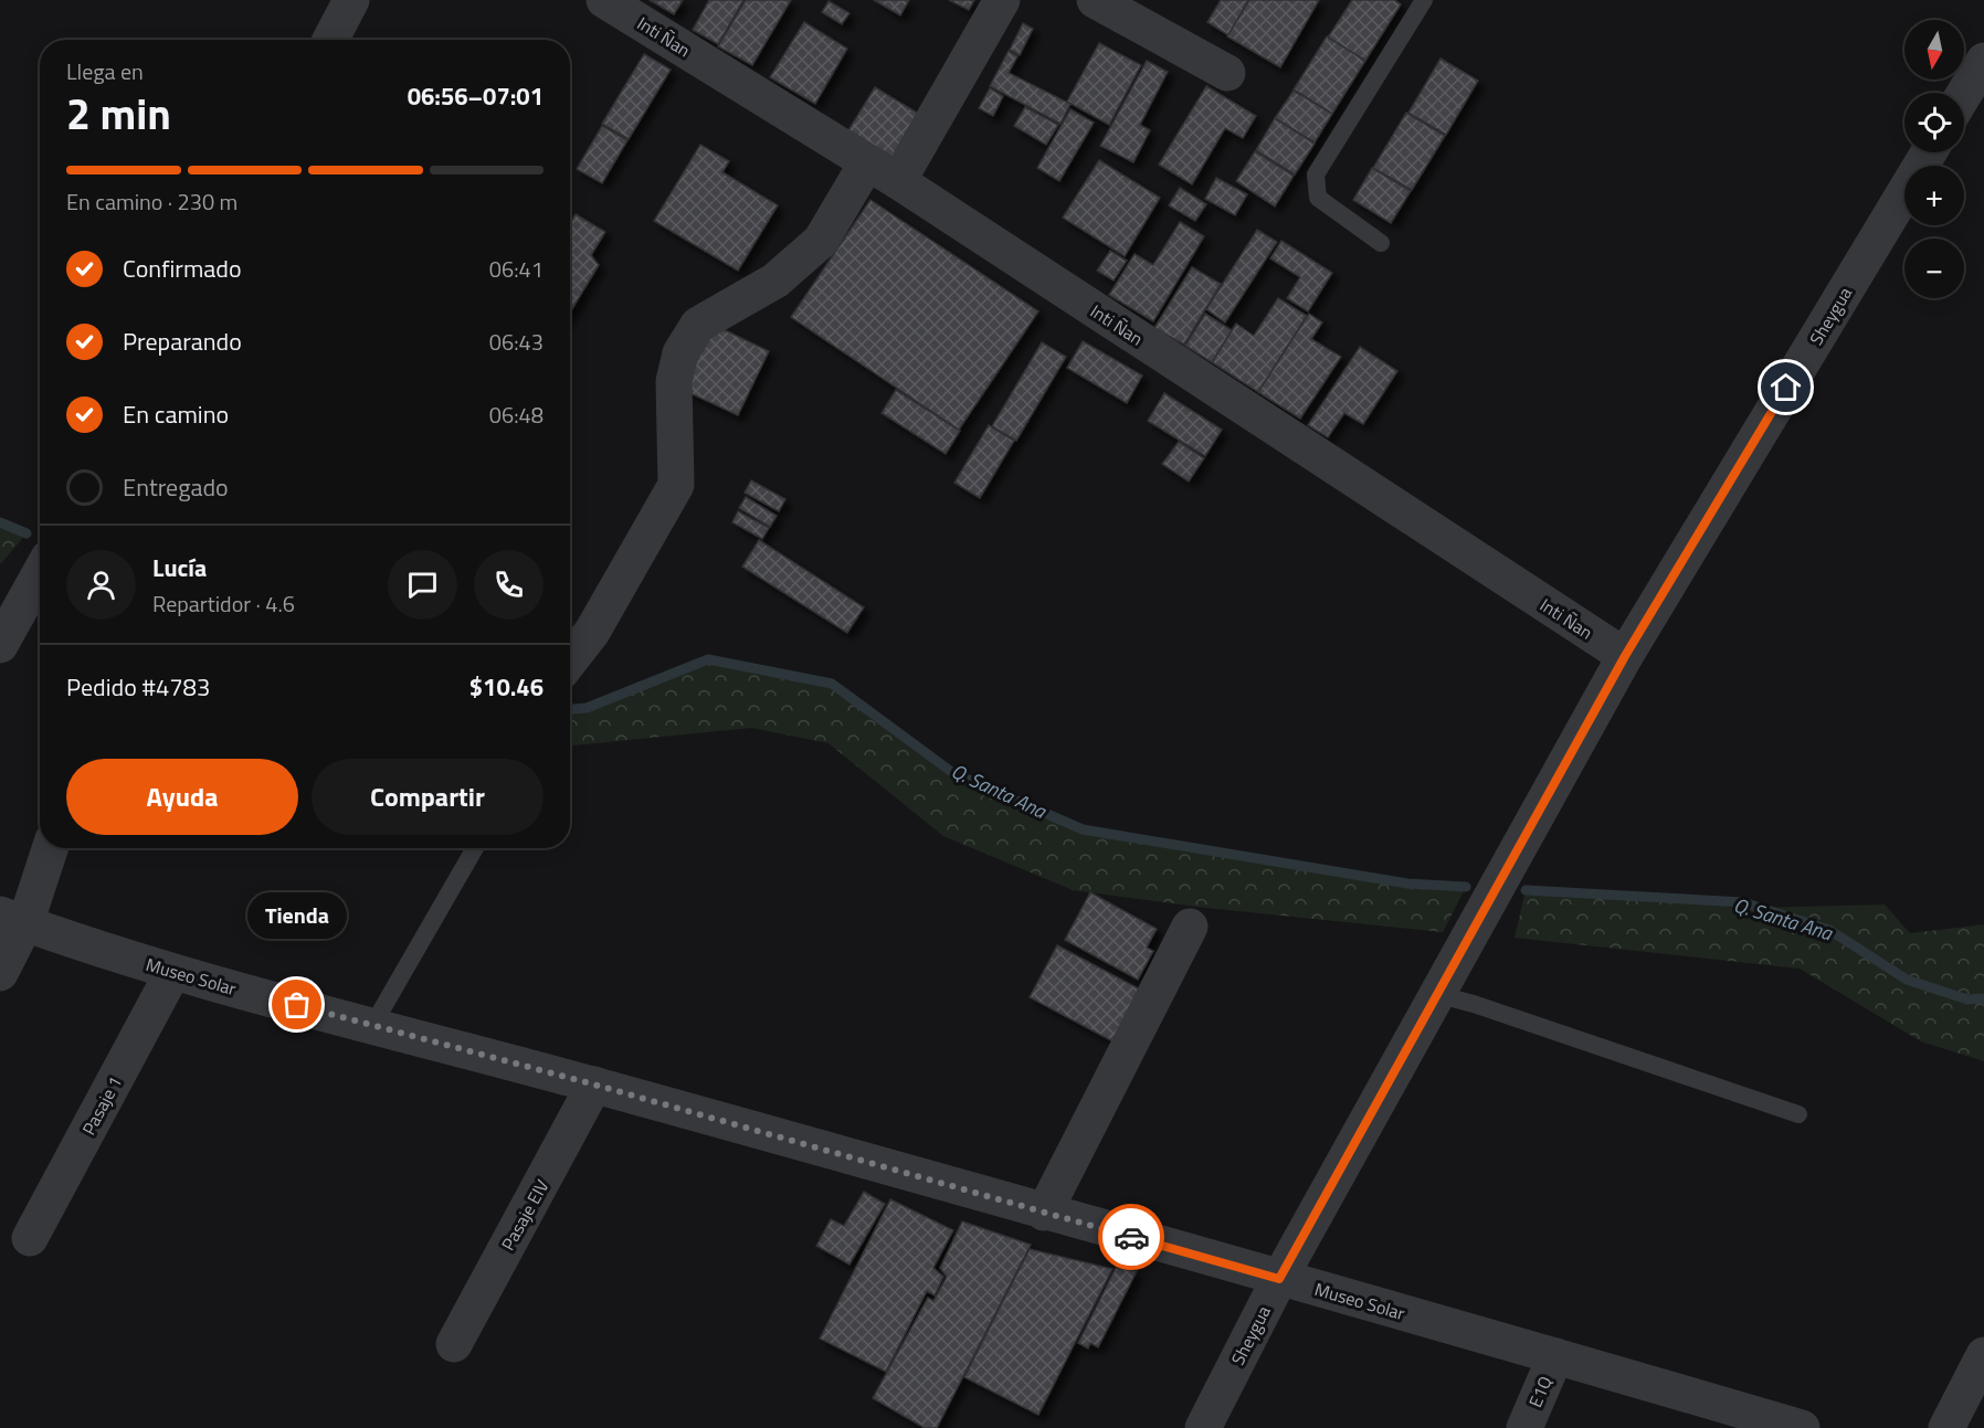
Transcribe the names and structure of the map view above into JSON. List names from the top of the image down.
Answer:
{
  "streets": {
    "street": [
      "Inti Ñan",
      "Sheygua",
      "Museo Solar",
      "Pasaje 1",
      "Pasaje EIV",
      "E1Q"
    ]
  },
  "crossings": [
    ["Inti Ñan", "Sheygua"],
    ["Sheygua", "Museo Solar"],
    ["Museo Solar", "Pasaje 1"],
    ["Museo Solar", "Pasaje EIV"],
    ["Museo Solar", "E1Q"]
  ],
  "water": ["Q. Santa Ana"],
  "places": ["Tienda"],
  "north": "bottom",
  "page": {
    "map_buttons": ["+", "−"],
    "heading": ["2 min", "Llega en", "06:56–07:01"],
    "panel": [
      "Lucía",
      "Repartidor · 4.6",
      "Pedido #4783",
      "$10.46"
    ],
    "bar": "En camino · 230 m",
    "list": [
      ["Confirmado", "06:41"],
      ["Preparando", "06:43"],
      ["En camino", "06:48"],
      "Entregado"
    ],
    "buttons": ["Ayuda", "Compartir"],
    "bubble": "Tienda"
  }
}
